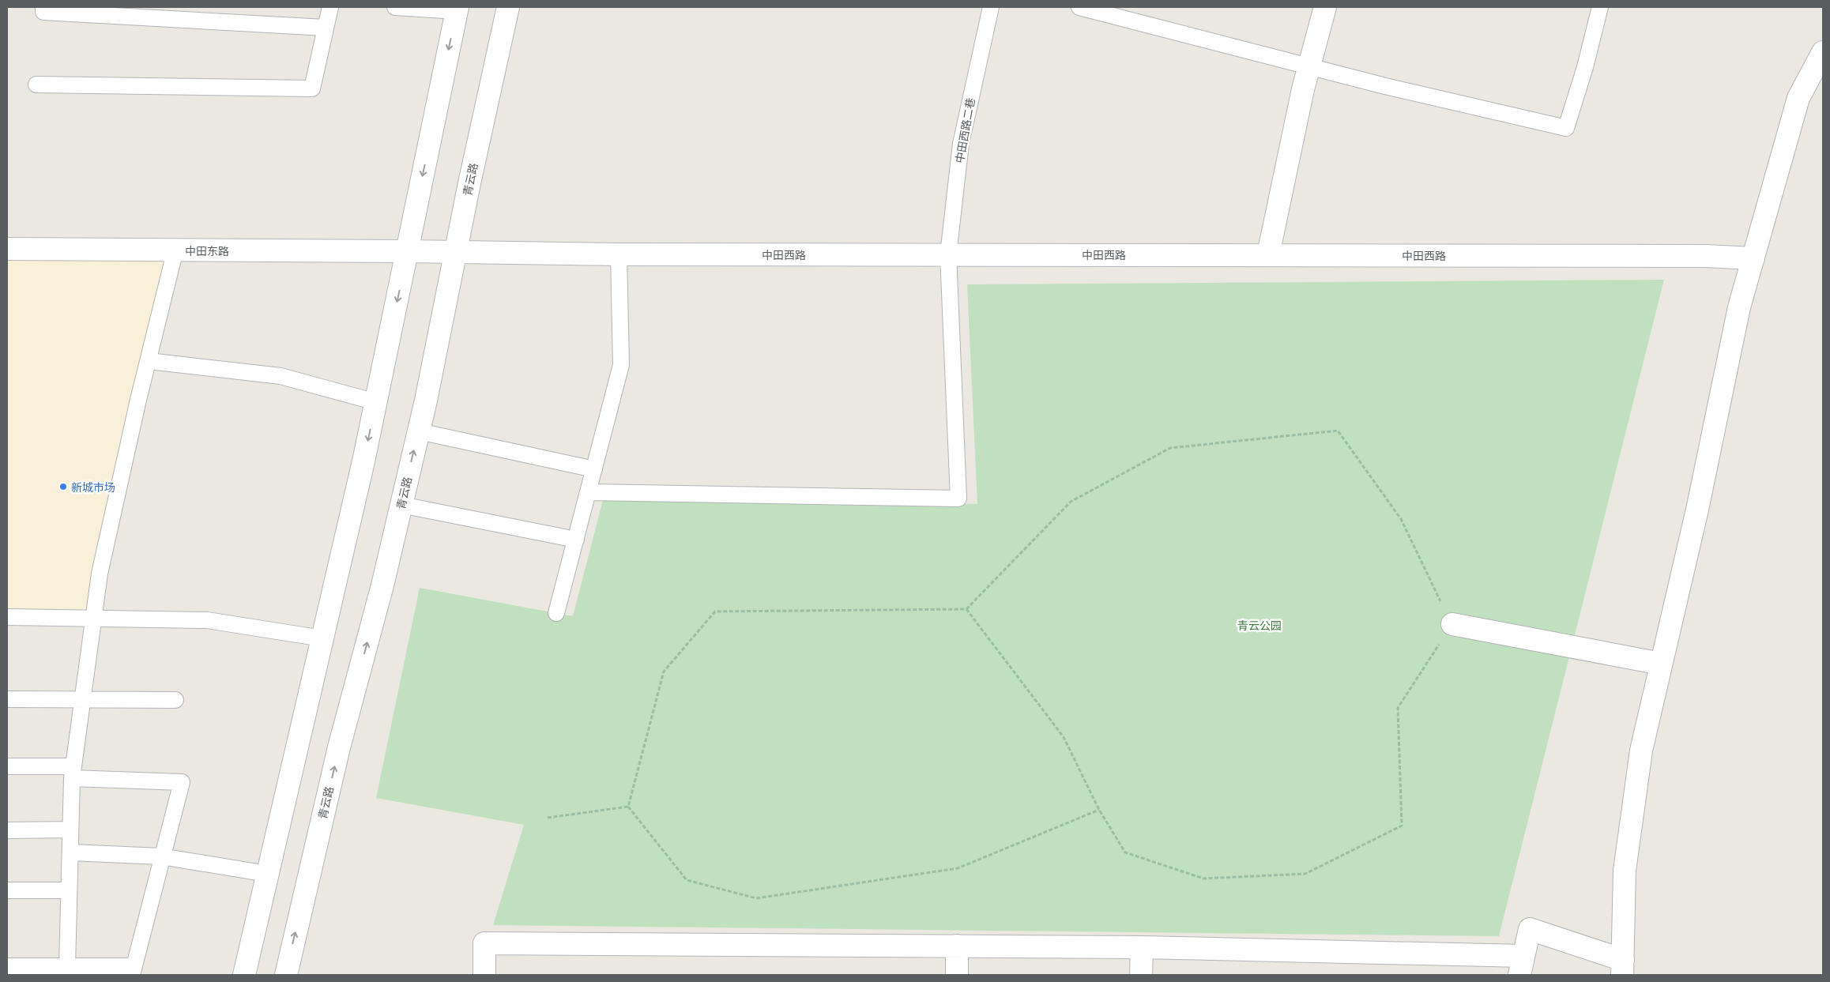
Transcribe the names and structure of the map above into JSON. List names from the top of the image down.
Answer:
{
  "streets": {
    "street": ["青云路", "中田东路", "中田西路"],
    "lane": ["中田西路二巷"]
  },
  "crossings": [
    ["中田西路二巷", "中田西路"],
    ["青云路", "中田东路"],
    ["青云路", "中田西路"],
    ["中田东路", "中田西路"]
  ],
  "parks": ["青云公园"],
  "places": ["新城市场"]
}
